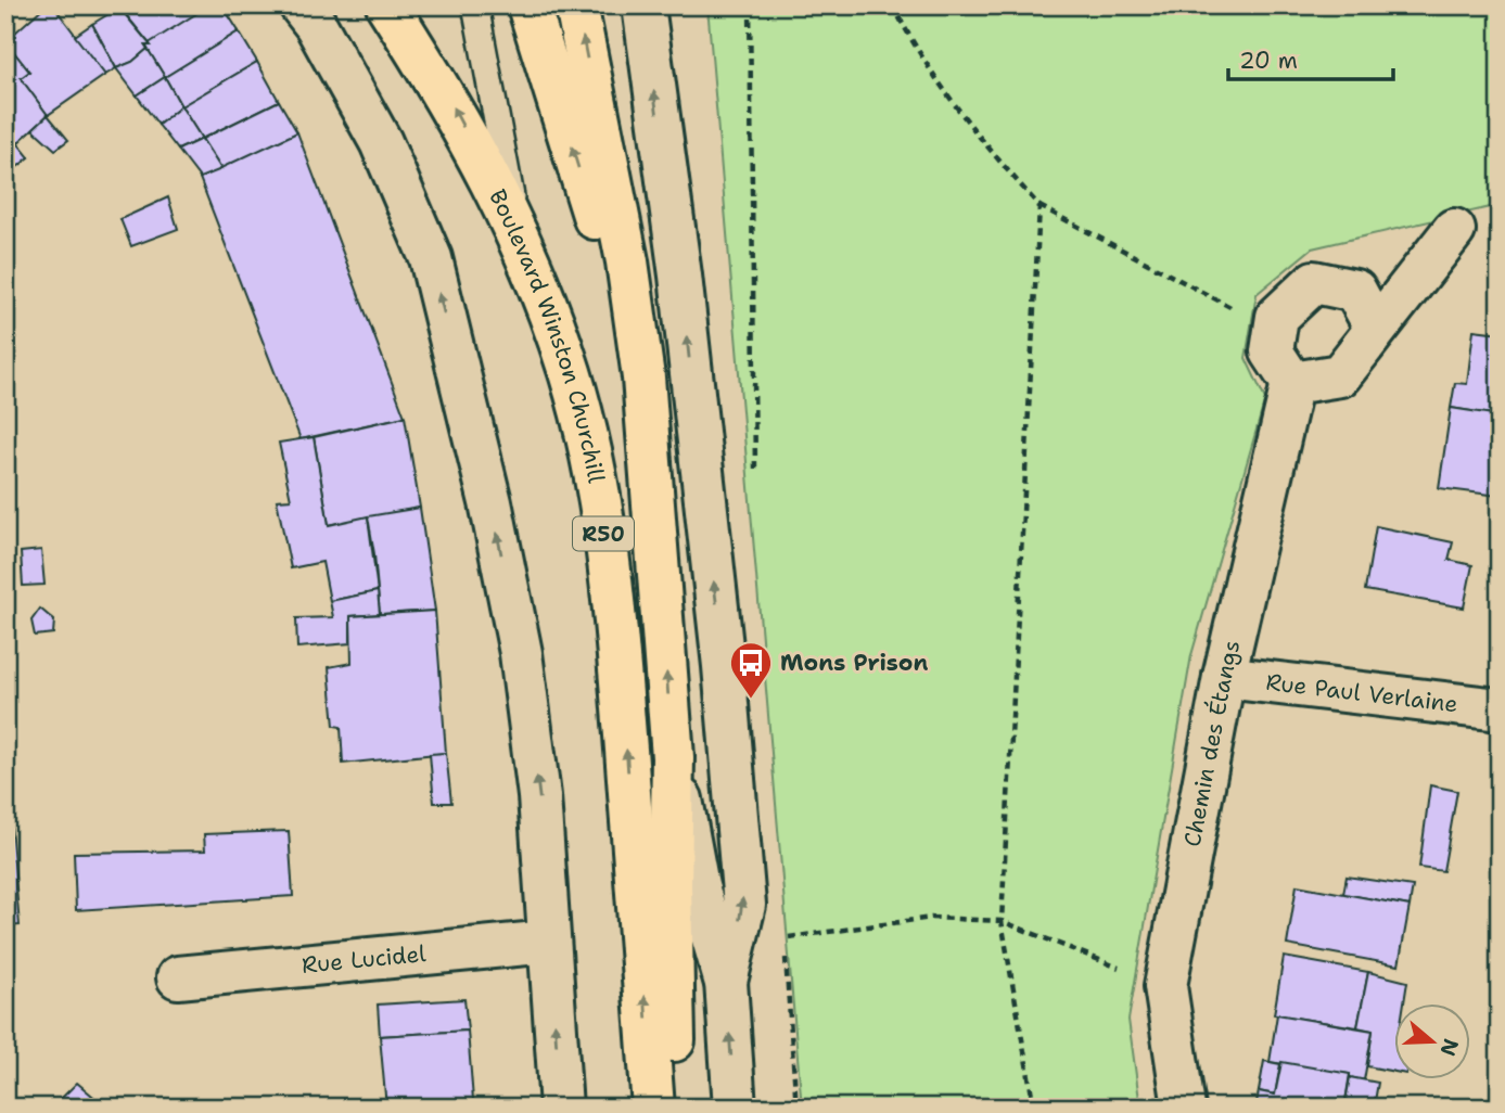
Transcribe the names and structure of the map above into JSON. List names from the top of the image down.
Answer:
{
  "streets": {
    "highway": ["Boulevard Winston Churchill", "R50"],
    "street": ["Rue Paul Verlaine", "Chemin des Étangs", "Rue Lucidel"]
  },
  "crossings": [
    ["Rue Paul Verlaine", "Chemin des Étangs"]
  ],
  "places": {
    "bus stop": ["Mons Prison"]
  },
  "scale_bar": "20 m",
  "north": "right"
}
